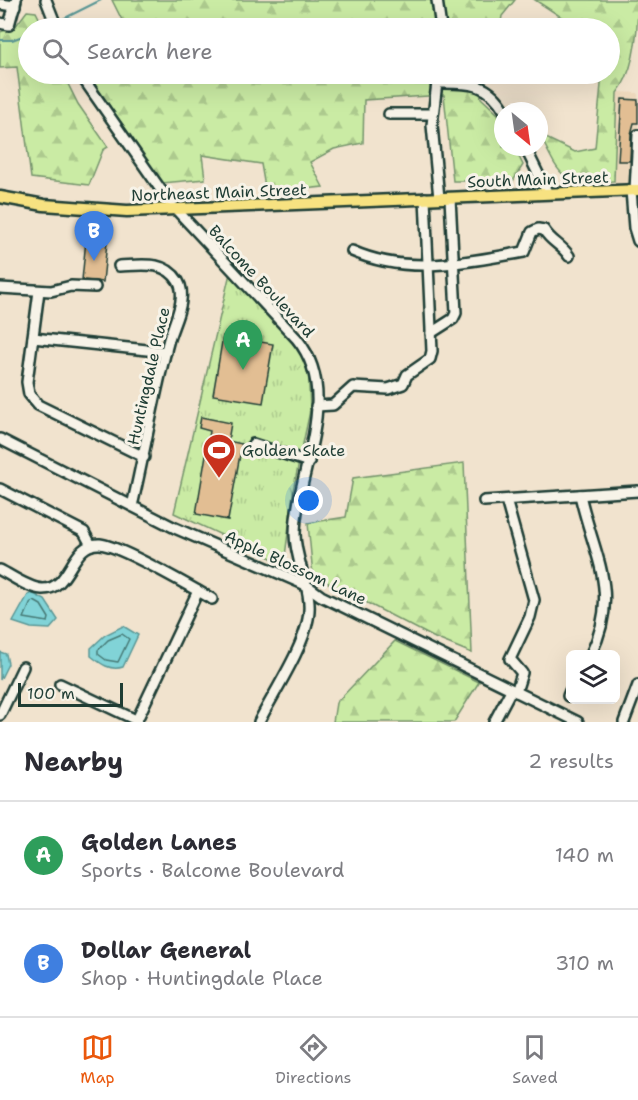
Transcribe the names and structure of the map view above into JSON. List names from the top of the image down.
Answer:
{
  "streets": {
    "main road": ["South Main Street", "Northeast Main Street"],
    "street": ["Balcome Boulevard", "Huntingdale Place", "Apple Blossom Lane"]
  },
  "crossings": [
    ["South Main Street", "Northeast Main Street"],
    ["Northeast Main Street", "Balcome Boulevard"],
    ["Balcome Boulevard", "Apple Blossom Lane"],
    ["Huntingdale Place", "Apple Blossom Lane"]
  ],
  "places": {
    "sports": ["Golden Skate"]
  },
  "scale_bar": "100 m",
  "north": "bottom right",
  "page": {
    "search": "Search here",
    "pins": ["B", "A"],
    "scale": "100 m",
    "heading": ["Nearby", "2 results"],
    "list": [
      {
        "mark": "A",
        "name": "Golden Lanes",
        "note": "Sports · Balcome Boulevard",
        "value": "140 m"
      },
      {
        "mark": "B",
        "name": "Dollar General",
        "note": "Shop · Huntingdale Place",
        "value": "310 m"
      }
    ],
    "nav": ["Map", "Directions", "Saved"]
  }
}
